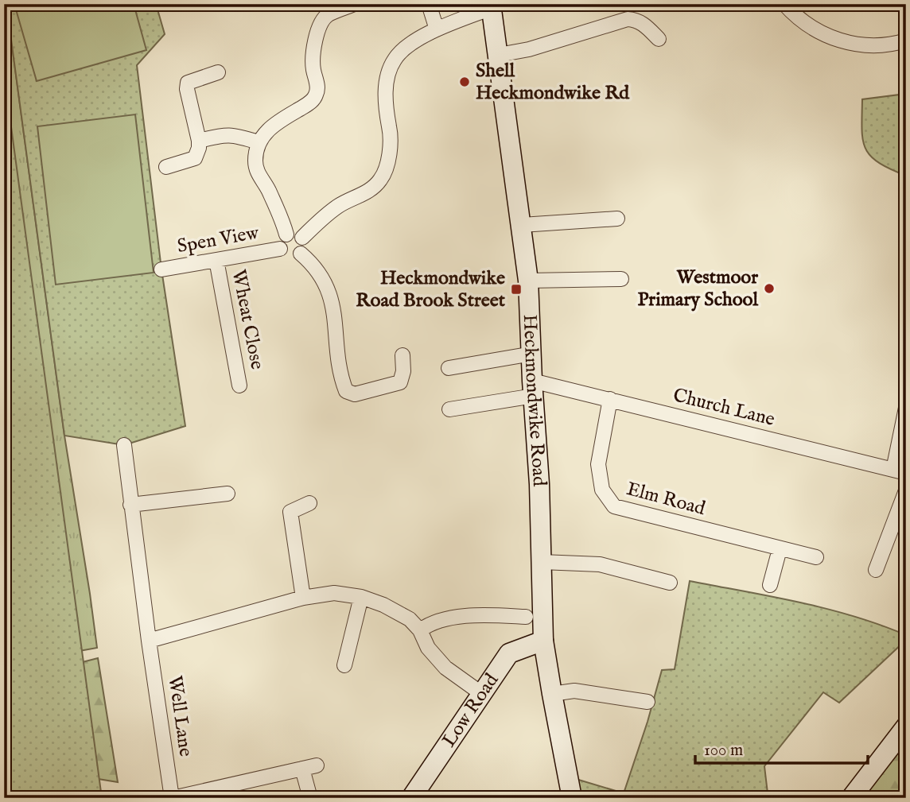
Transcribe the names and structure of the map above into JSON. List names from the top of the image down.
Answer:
{
  "streets": {
    "main road": ["Heckmondwike Road", "Low Road"],
    "street": [
      "Spen View",
      "Wheat Close",
      "Church Lane",
      "Elm Road",
      "Well Lane"
    ]
  },
  "crossings": [
    ["Spen View", "Wheat Close"],
    ["Heckmondwike Road", "Church Lane"],
    ["Heckmondwike Road", "Low Road"],
    ["Church Lane", "Elm Road"]
  ],
  "places": {
    "other": ["Shell Heckmondwike Rd", "Westmoor Primary School"],
    "transit": ["Heckmondwike Road Brook Street"]
  },
  "scale_bar": "100 m"
}
